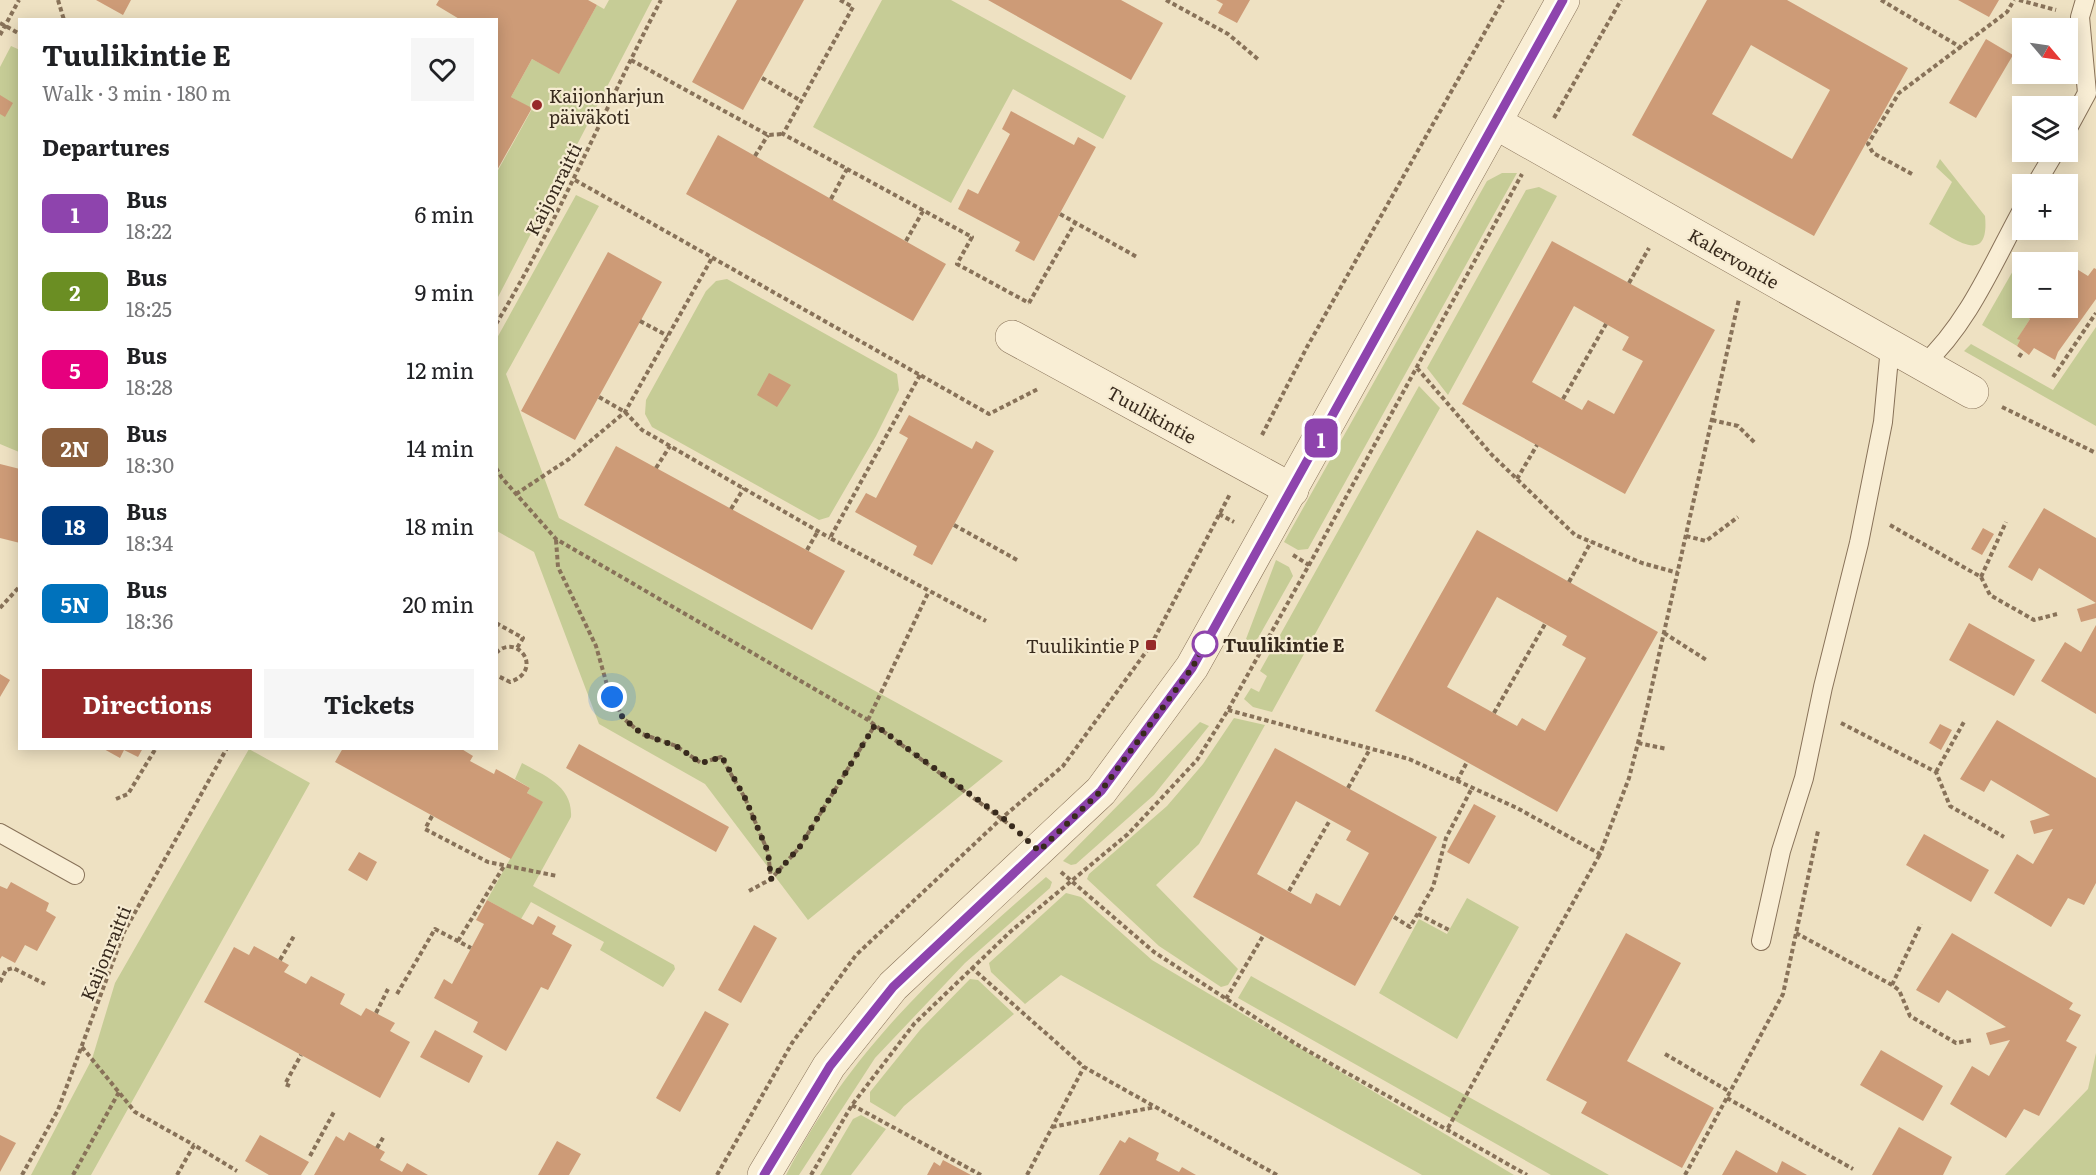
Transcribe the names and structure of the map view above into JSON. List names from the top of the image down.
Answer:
{
  "streets": {
    "street": ["Kalervontie", "Tuulikintie"],
    "path": ["Kaijonraitti"]
  },
  "places": {
    "other": ["Kaijonharjun päiväkoti", "Tuulikintie E"],
    "transit": ["Tuulikintie P"]
  },
  "lines": ["bus line 1"],
  "north": "bottom right",
  "page": {
    "on_map": "1",
    "map_buttons": ["+", "−"],
    "heading": [
      ["Tuulikintie E", "Walk · 3 min · 180 m"],
      "Departures"
    ],
    "list": [
      {
        "mark": "1",
        "name": "Bus",
        "note": "18:22",
        "value": "6 min"
      },
      {
        "mark": "2",
        "name": "Bus",
        "note": "18:25",
        "value": "9 min"
      },
      {
        "mark": "5",
        "name": "Bus",
        "note": "18:28",
        "value": "12 min"
      },
      {
        "mark": "2N",
        "name": "Bus",
        "note": "18:30",
        "value": "14 min"
      },
      {
        "mark": "18",
        "name": "Bus",
        "note": "18:34",
        "value": "18 min"
      },
      {
        "mark": "5N",
        "name": "Bus",
        "note": "18:36",
        "value": "20 min"
      }
    ],
    "buttons": ["Directions", "Tickets"]
  }
}
